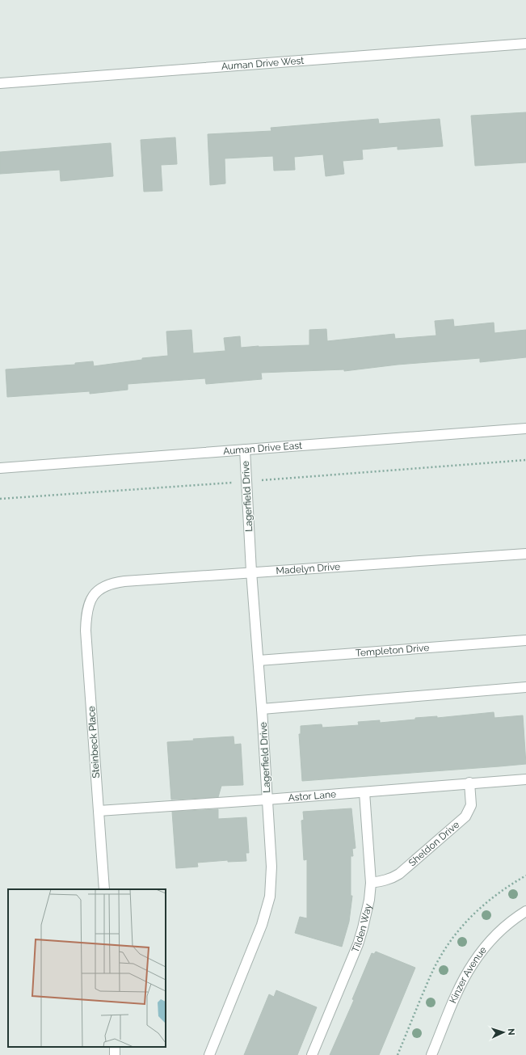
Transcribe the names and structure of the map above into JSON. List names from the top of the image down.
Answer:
{
  "streets": {
    "street": [
      "Auman Drive West",
      "Auman Drive East",
      "Lagerfield Drive",
      "Madelyn Drive",
      "Templeton Drive",
      "Steinbeck Place",
      "Astor Lane",
      "Sheldon Drive",
      "Tilden Way",
      "Kinzer Avenue"
    ]
  },
  "crossings": [
    ["Auman Drive East", "Lagerfield Drive"],
    ["Lagerfield Drive", "Madelyn Drive"],
    ["Lagerfield Drive", "Templeton Drive"],
    ["Lagerfield Drive", "Astor Lane"],
    ["Madelyn Drive", "Steinbeck Place"],
    ["Steinbeck Place", "Astor Lane"],
    ["Astor Lane", "Sheldon Drive"],
    ["Astor Lane", "Tilden Way"],
    ["Sheldon Drive", "Tilden Way"]
  ],
  "north": "right"
}
